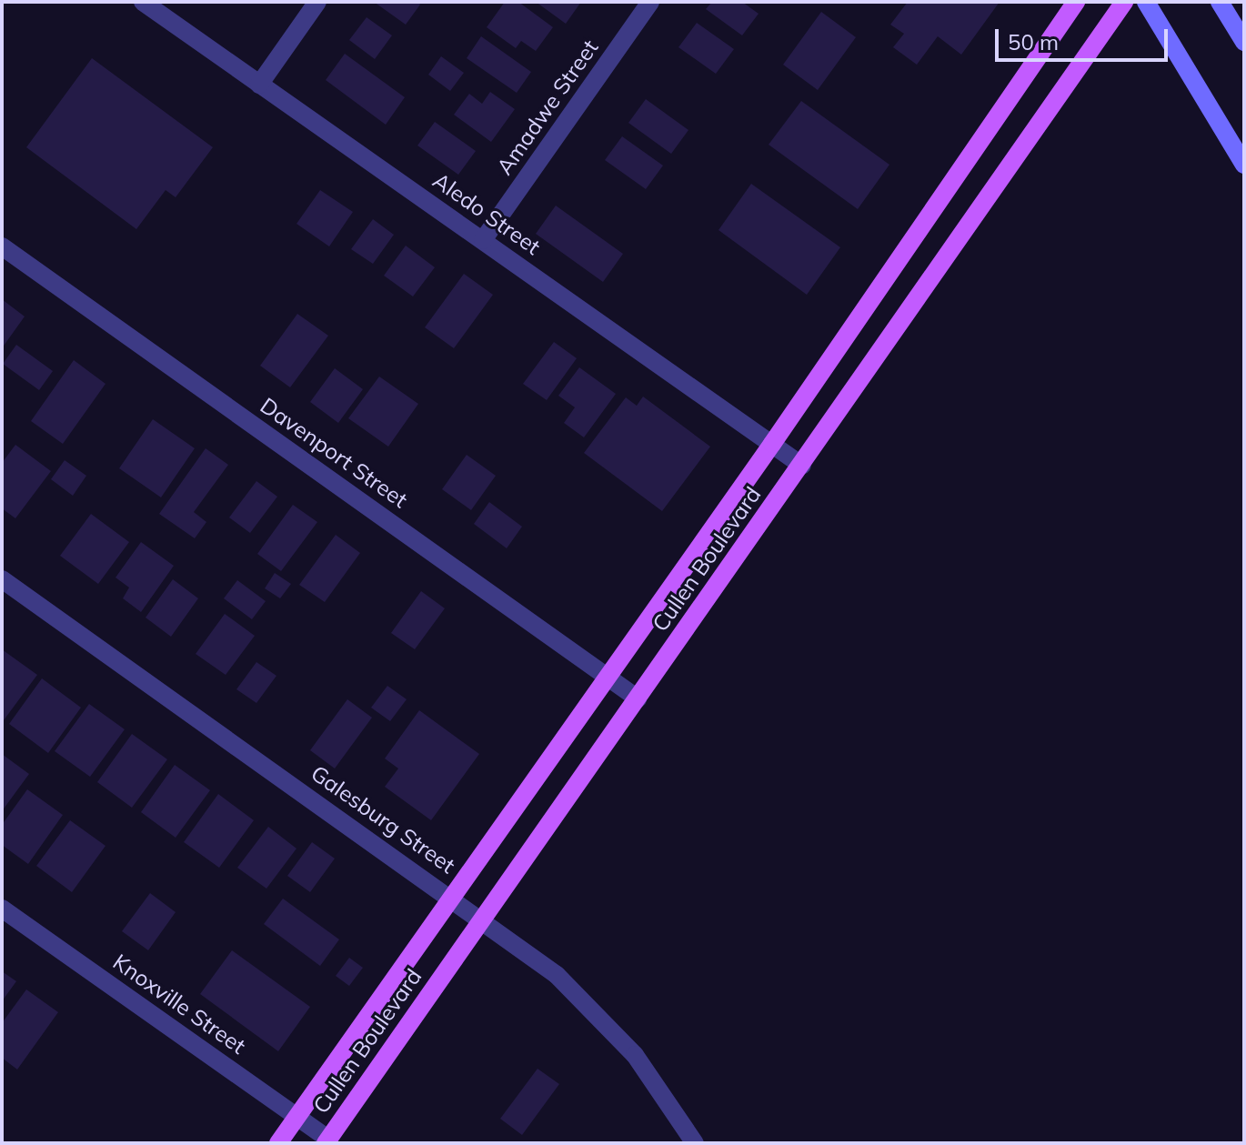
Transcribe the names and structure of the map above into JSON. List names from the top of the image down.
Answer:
{
  "streets": {
    "main road": ["Cullen Boulevard"],
    "street": [
      "Amadwe Street",
      "Aledo Street",
      "Davenport Street",
      "Galesburg Street",
      "Knoxville Street"
    ]
  },
  "crossings": [
    ["Amadwe Street", "Aledo Street"],
    ["Aledo Street", "Cullen Boulevard"],
    ["Davenport Street", "Cullen Boulevard"],
    ["Cullen Boulevard", "Galesburg Street"],
    ["Cullen Boulevard", "Knoxville Street"]
  ],
  "scale_bar": "50 m"
}
